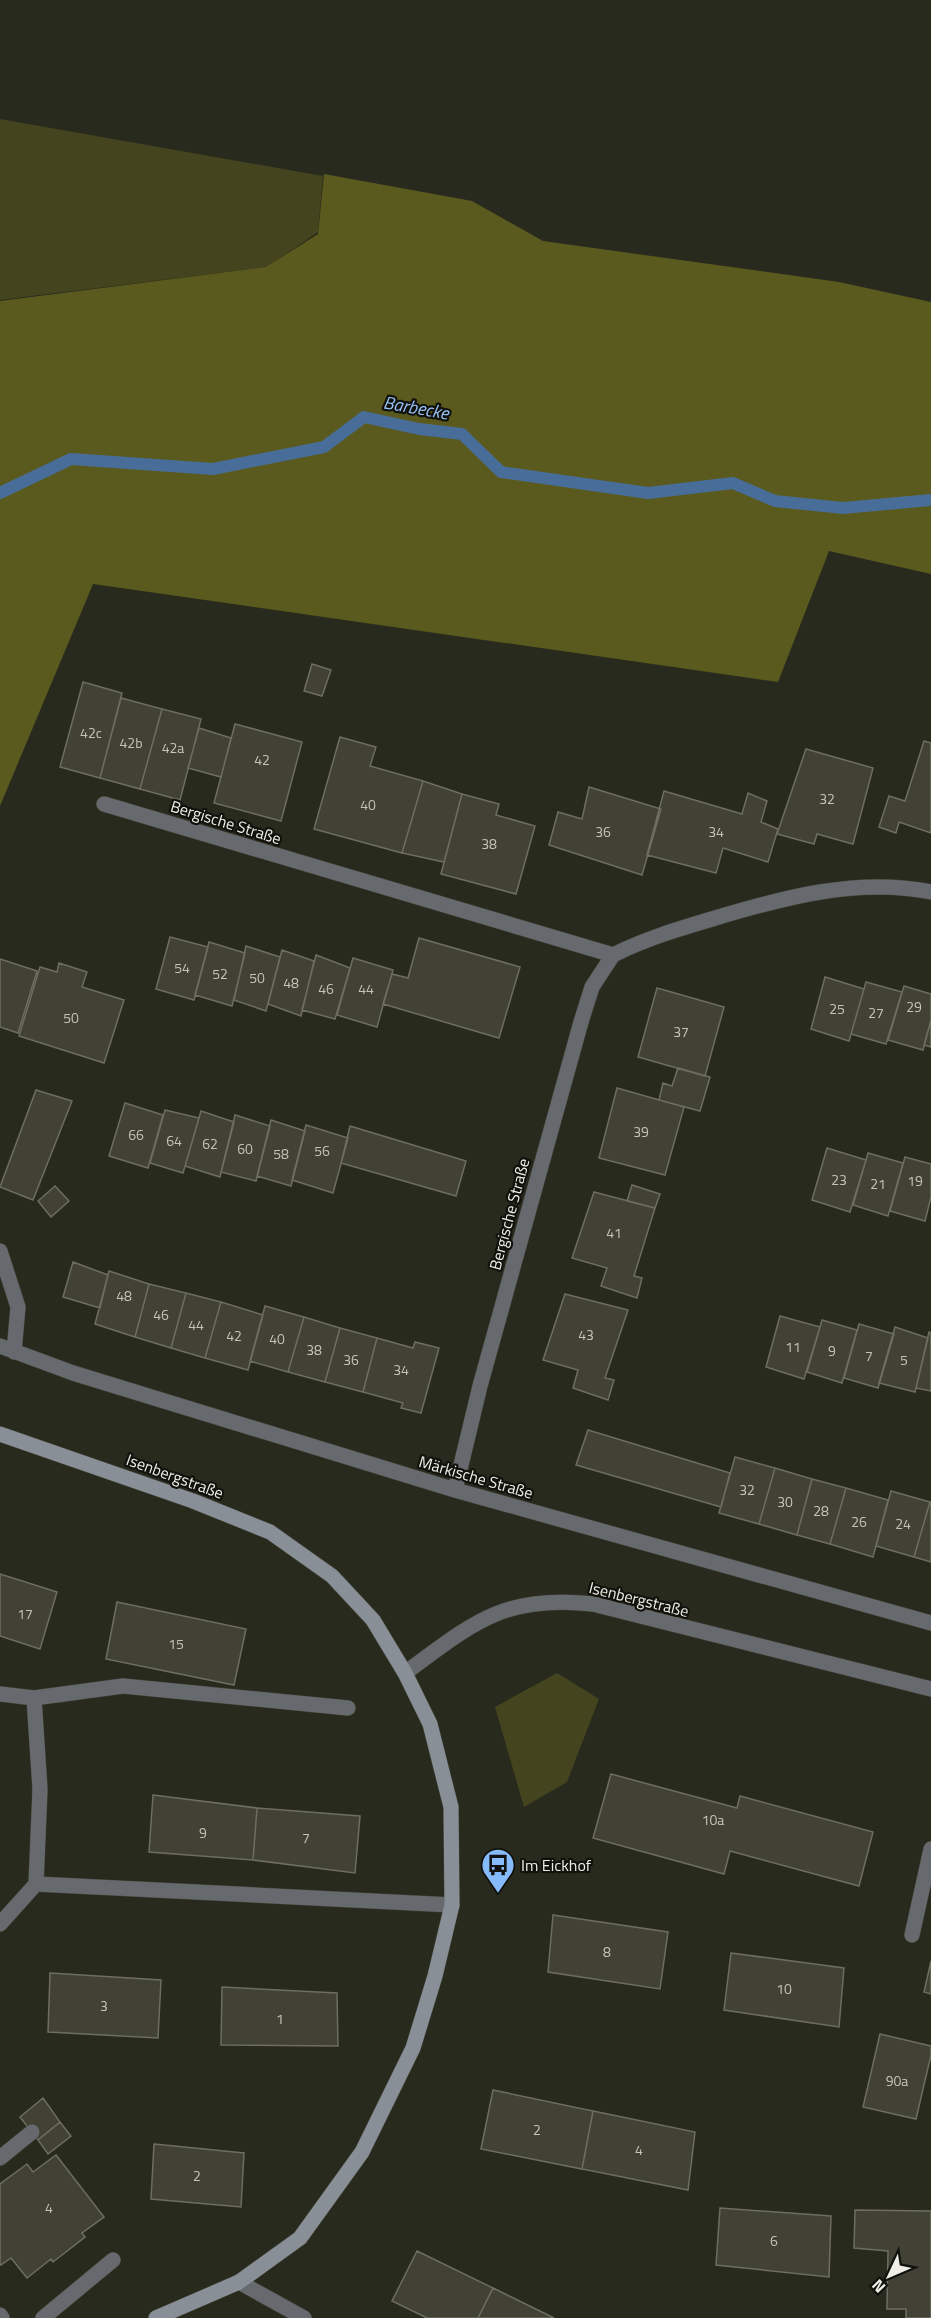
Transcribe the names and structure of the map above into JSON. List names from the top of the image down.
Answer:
{
  "streets": {
    "main road": ["Isenbergstraße"],
    "street": ["Bergische Straße", "Märkische Straße"]
  },
  "crossings": [
    ["Bergische Straße", "Märkische Straße"]
  ],
  "water": ["Barbecke"],
  "places": {
    "bus stop": ["Im Eickhof"]
  },
  "house_numbers": [
    "42c",
    "42b",
    "42a",
    "42",
    "32",
    "40",
    "36",
    "34",
    "38",
    "54",
    "52",
    "50",
    "48",
    "46",
    "44",
    "29",
    "25",
    "27",
    "50",
    "37",
    "39",
    "66",
    "64",
    "62",
    "60",
    "56",
    "58",
    "23",
    "19",
    "21",
    "41",
    "48",
    "46",
    "44",
    "43",
    "42",
    "40",
    "11",
    "38",
    "9",
    "7",
    "36",
    "5",
    "34",
    "32",
    "30",
    "28",
    "26",
    "24",
    "17",
    "15",
    "10a",
    "9",
    "7",
    "8",
    "10",
    "3",
    "1",
    "90a",
    "2",
    "4",
    "2",
    "4",
    "6"
  ],
  "north": "bottom left"
}
